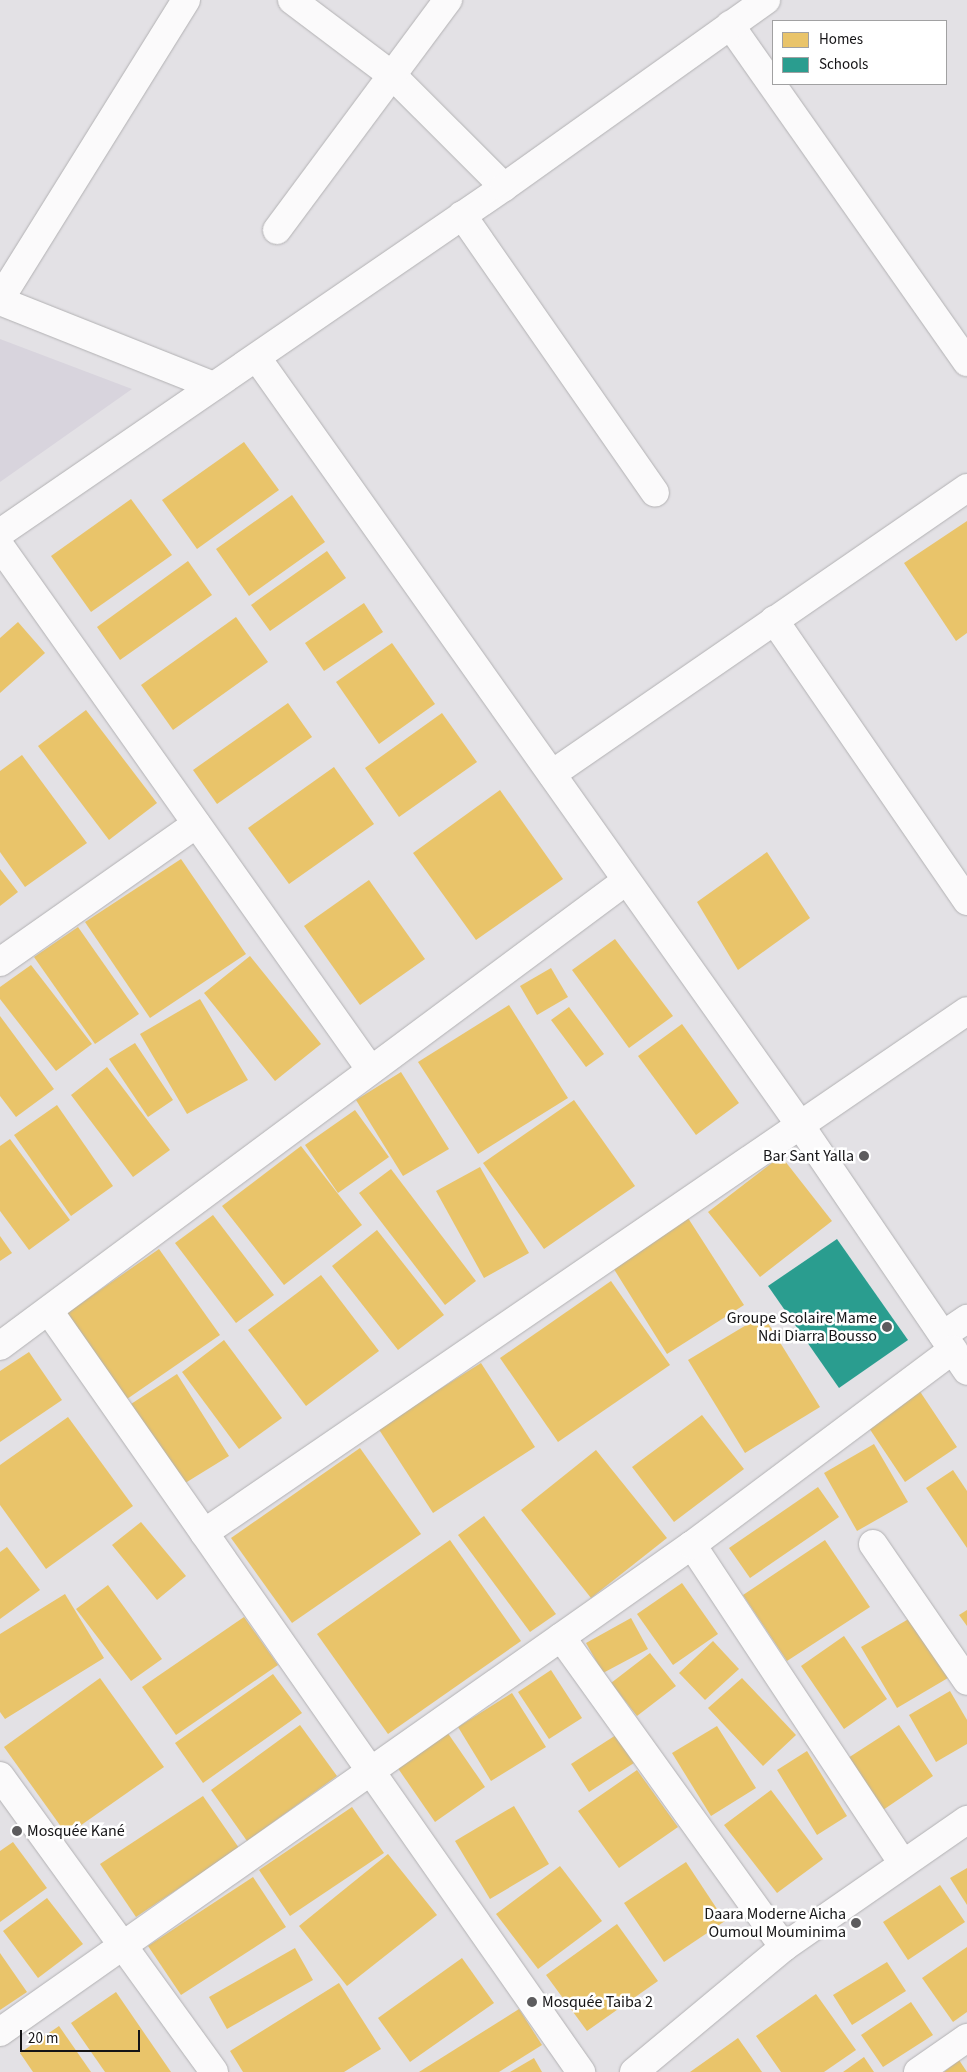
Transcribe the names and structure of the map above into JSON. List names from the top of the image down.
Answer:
{
  "places": [
    "Bar Sant Yalla",
    "Groupe Scolaire Mame Ndi Diarra Bousso",
    "Mosquée Kané",
    "Daara Moderne Aicha Oumoul Mouminima",
    "Mosquée Taiba 2"
  ],
  "legend": ["Homes", "Schools"],
  "scale_bar": "20 m"
}
